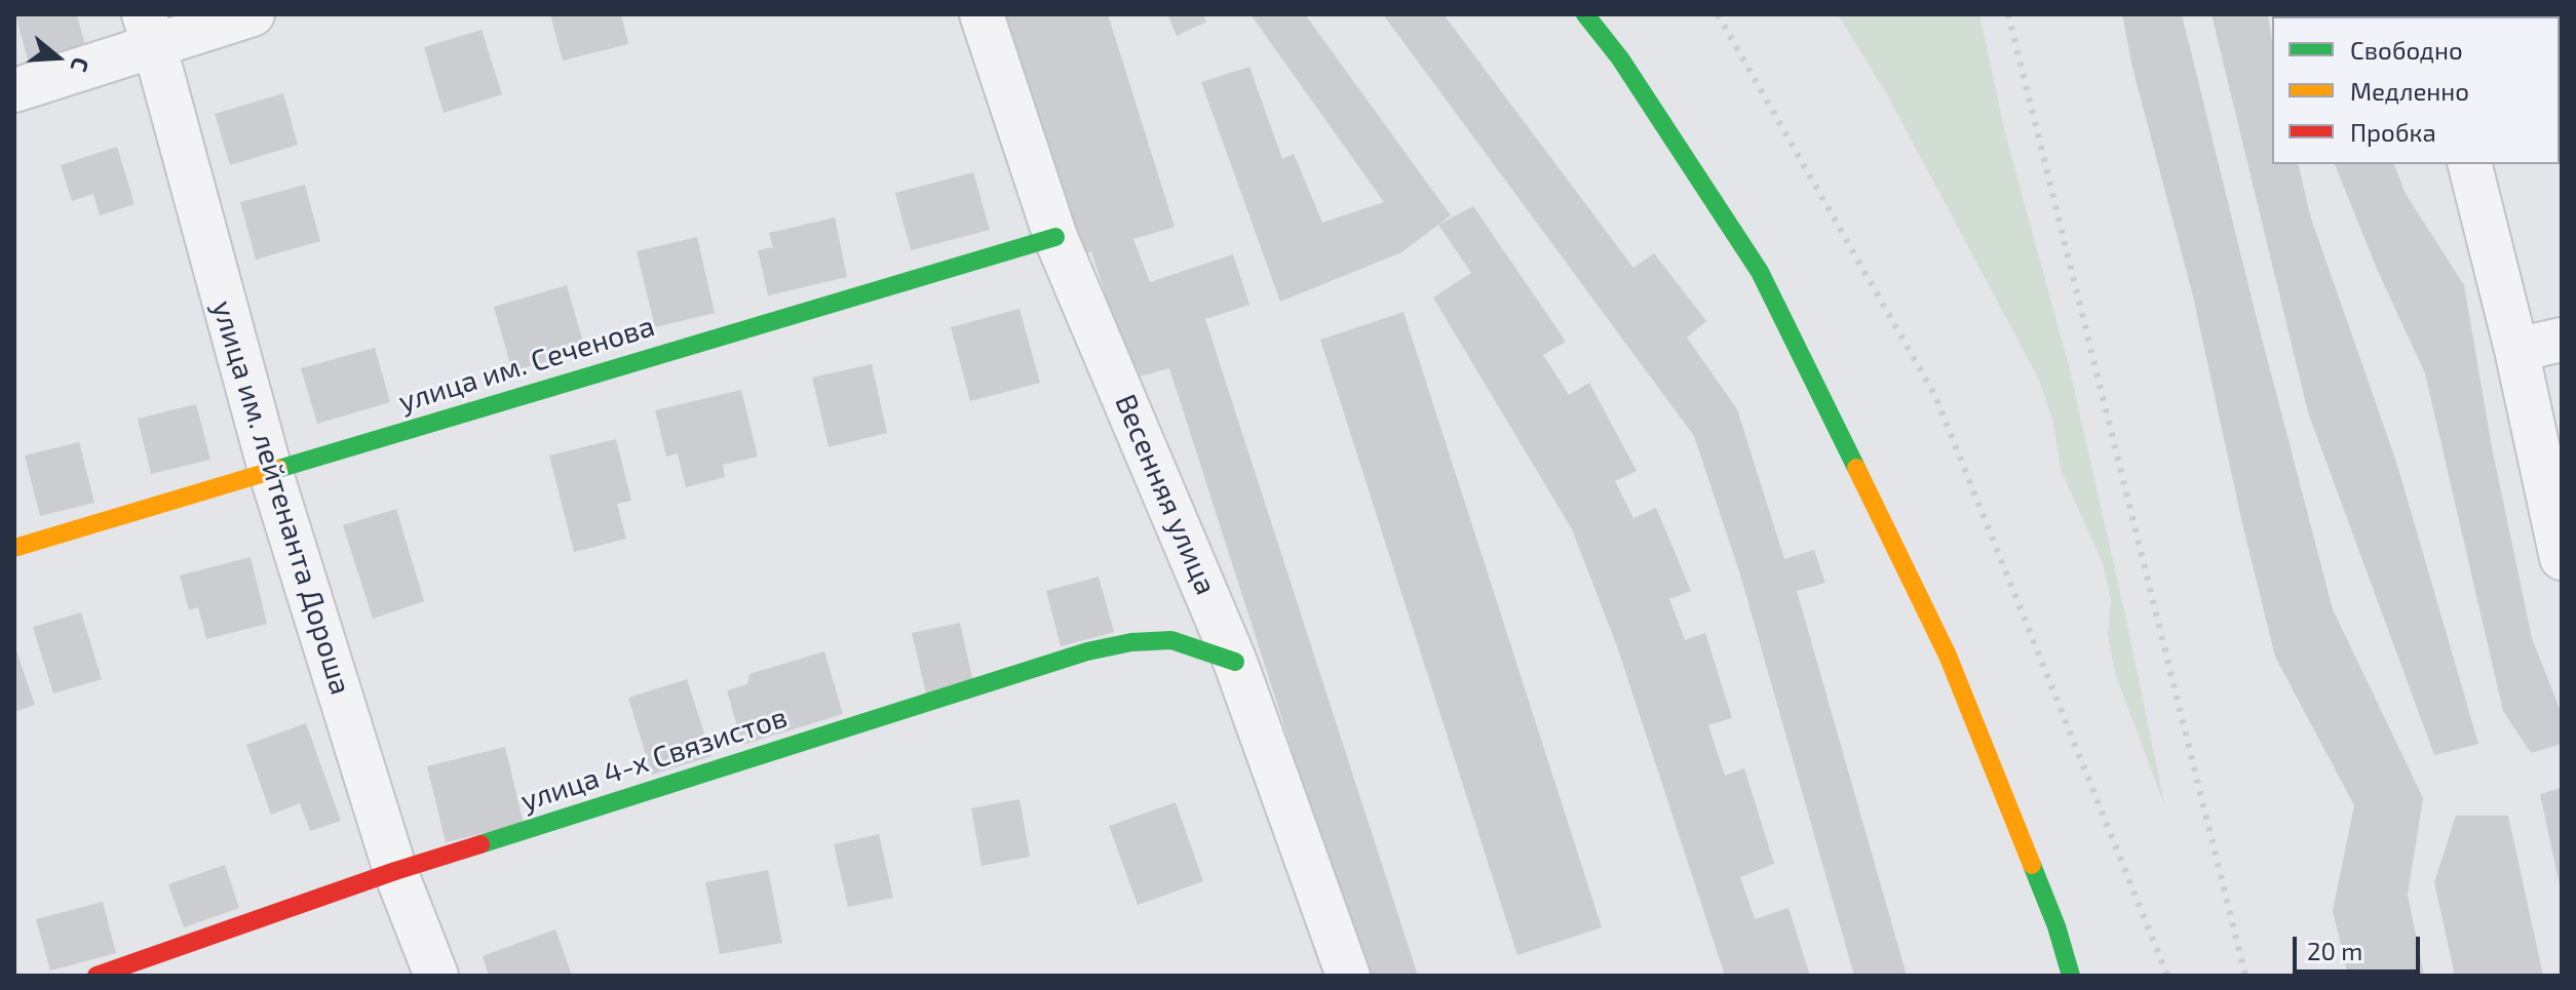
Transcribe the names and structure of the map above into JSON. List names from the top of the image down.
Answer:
{
  "streets": {
    "street": [
      "улица им. Сеченова",
      "Весенняя улица",
      "улица им. лейтенанта Дороша",
      "улица 4-х Связистов"
    ]
  },
  "crossings": [
    ["улица им. Сеченова", "Весенняя улица"],
    ["улица им. Сеченова", "улица им. лейтенанта Дороша"],
    ["Весенняя улица", "улица 4-х Связистов"],
    ["улица им. лейтенанта Дороша", "улица 4-х Связистов"]
  ],
  "legend": ["Свободно", "Медленно", "Пробка"],
  "scale_bar": "20 m",
  "north": "right"
}
